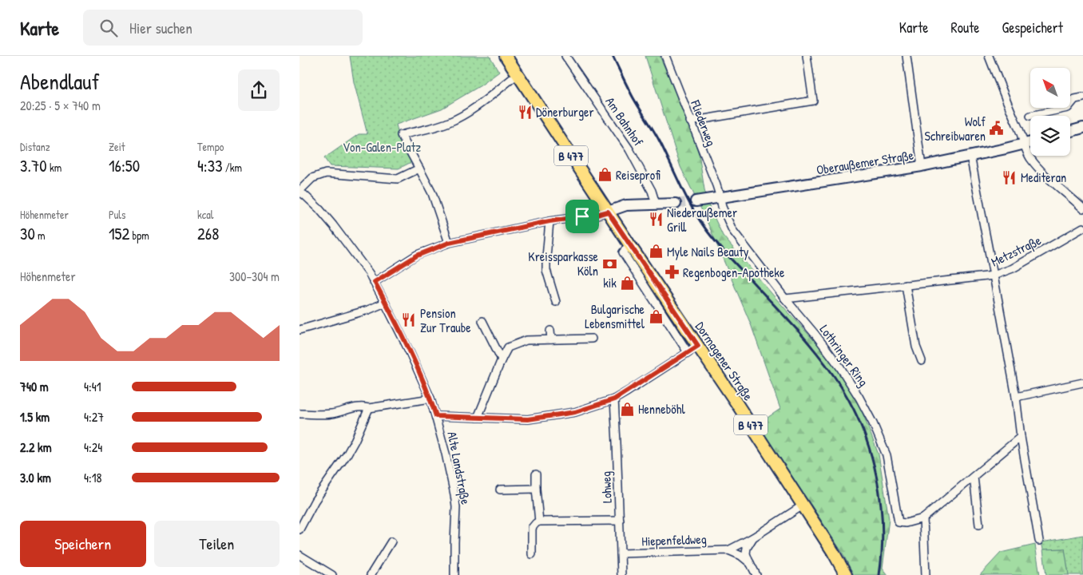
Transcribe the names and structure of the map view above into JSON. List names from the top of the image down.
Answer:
{
  "streets": {
    "main road": ["B 477", "Oberaußemer Straße", "Dormagener Straße"],
    "street": [
      "Am Bahnhof",
      "Fliederweg",
      "Metzstraße",
      "Lothringer Ring",
      "Alte Landstraße",
      "Lohweg",
      "Hiepenfeldweg"
    ]
  },
  "crossings": [
    ["Fliederweg", "Oberaußemer Straße"],
    ["Fliederweg", "Lothringer Ring"],
    ["Oberaußemer Straße", "Lothringer Ring"],
    ["Metzstraße", "Lothringer Ring"],
    ["Lohweg", "Hiepenfeldweg"]
  ],
  "parks": ["Von-Galen-Platz"],
  "places": {
    "restaurant": [
      "Dönerburger",
      "Mediteran",
      "Niederaußemer Grill",
      "Pension Zur Traube"
    ],
    "public building": ["Wolf Schreibwaren"],
    "shop": [
      "Reiseprofi",
      "Myle Nails Beauty",
      "kik",
      "Bulgarische Lebensmittel",
      "Henneböhl"
    ],
    "bank": ["Kreissparkasse Köln"],
    "pharmacy": ["Regenbogen-Apotheke"]
  },
  "north": "top left",
  "page": {
    "header": "Karte",
    "search": "Hier suchen",
    "nav": ["Karte", "Route", "Gespeichert"],
    "heading": ["Abendlauf", "20:25 · 5 × 740 m"],
    "stats": [
      ["Distanz", "3.70 km"],
      ["Zeit", "16:50"],
      ["Tempo", "4:33 /km"],
      ["Höhenmeter", "30 m"],
      ["Puls", "152 bpm"],
      ["kcal", "268"]
    ],
    "chart": ["Höhenmeter", "300–304 m"],
    "list": [
      {
        "name": "740 m",
        "note": "4:41"
      },
      {
        "name": "1.5 km",
        "note": "4:27"
      },
      {
        "name": "2.2 km",
        "note": "4:24"
      },
      {
        "name": "3.0 km",
        "note": "4:18"
      }
    ],
    "buttons": ["Speichern", "Teilen"]
  }
}
